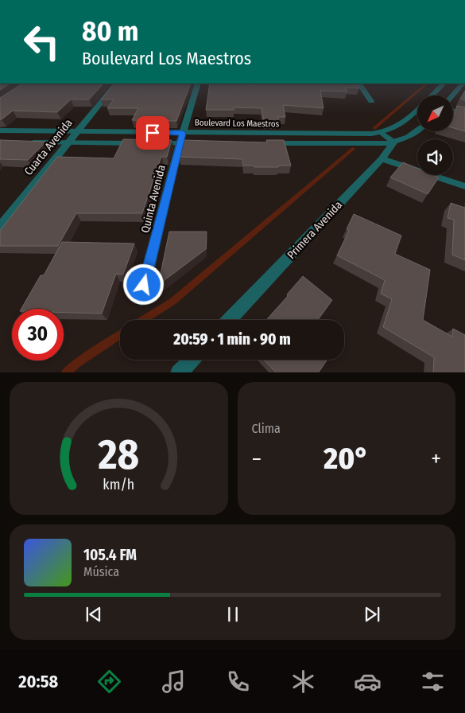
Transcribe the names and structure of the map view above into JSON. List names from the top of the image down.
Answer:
{
  "streets": {
    "street": [
      "Boulevard Los Maestros",
      "Cuarta Avenida",
      "Quinta Avenida",
      "Primera Avenida"
    ]
  },
  "crossings": [
    ["Boulevard Los Maestros", "Cuarta Avenida"],
    ["Boulevard Los Maestros", "Quinta Avenida"],
    ["Boulevard Los Maestros", "Primera Avenida"]
  ],
  "north": "bottom left",
  "page": {
    "turn": ["80 m", "Boulevard Los Maestros"],
    "limit": "30",
    "trip": "20:59 · 1 min · 90 m",
    "tile": "Clima",
    "heat": ["−", "20°", "+"],
    "song": ["105.4 FM", "Música"],
    "tabs": "20:58",
    "gauge": ["28", "km/h"]
  }
}
